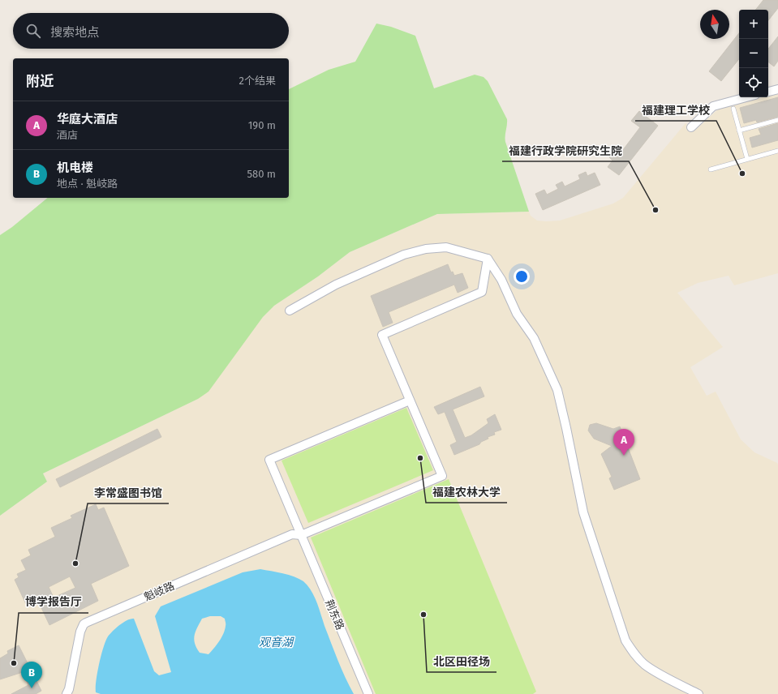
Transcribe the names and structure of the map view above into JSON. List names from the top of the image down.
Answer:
{
  "streets": {
    "street": ["魁岐路", "荆东路"]
  },
  "crossings": [
    ["魁岐路", "荆东路"]
  ],
  "water": ["观音湖"],
  "places": [
    "福建理工学校",
    "福建行政学院研究生院",
    "福建农林大学",
    "李常盛图书馆",
    "北区田径场",
    "博学报告厅"
  ],
  "north": "top",
  "page": {
    "map_buttons": ["+", "−"],
    "search": "搜索地点",
    "heading": ["附近", "2个结果"],
    "list": [
      {
        "mark": "A",
        "name": "华庭大酒店",
        "note": "酒店",
        "value": "190 m"
      },
      {
        "mark": "B",
        "name": "机电楼",
        "note": "地点 · 魁岐路",
        "value": "580 m"
      }
    ],
    "pins": ["A", "B"]
  }
}
